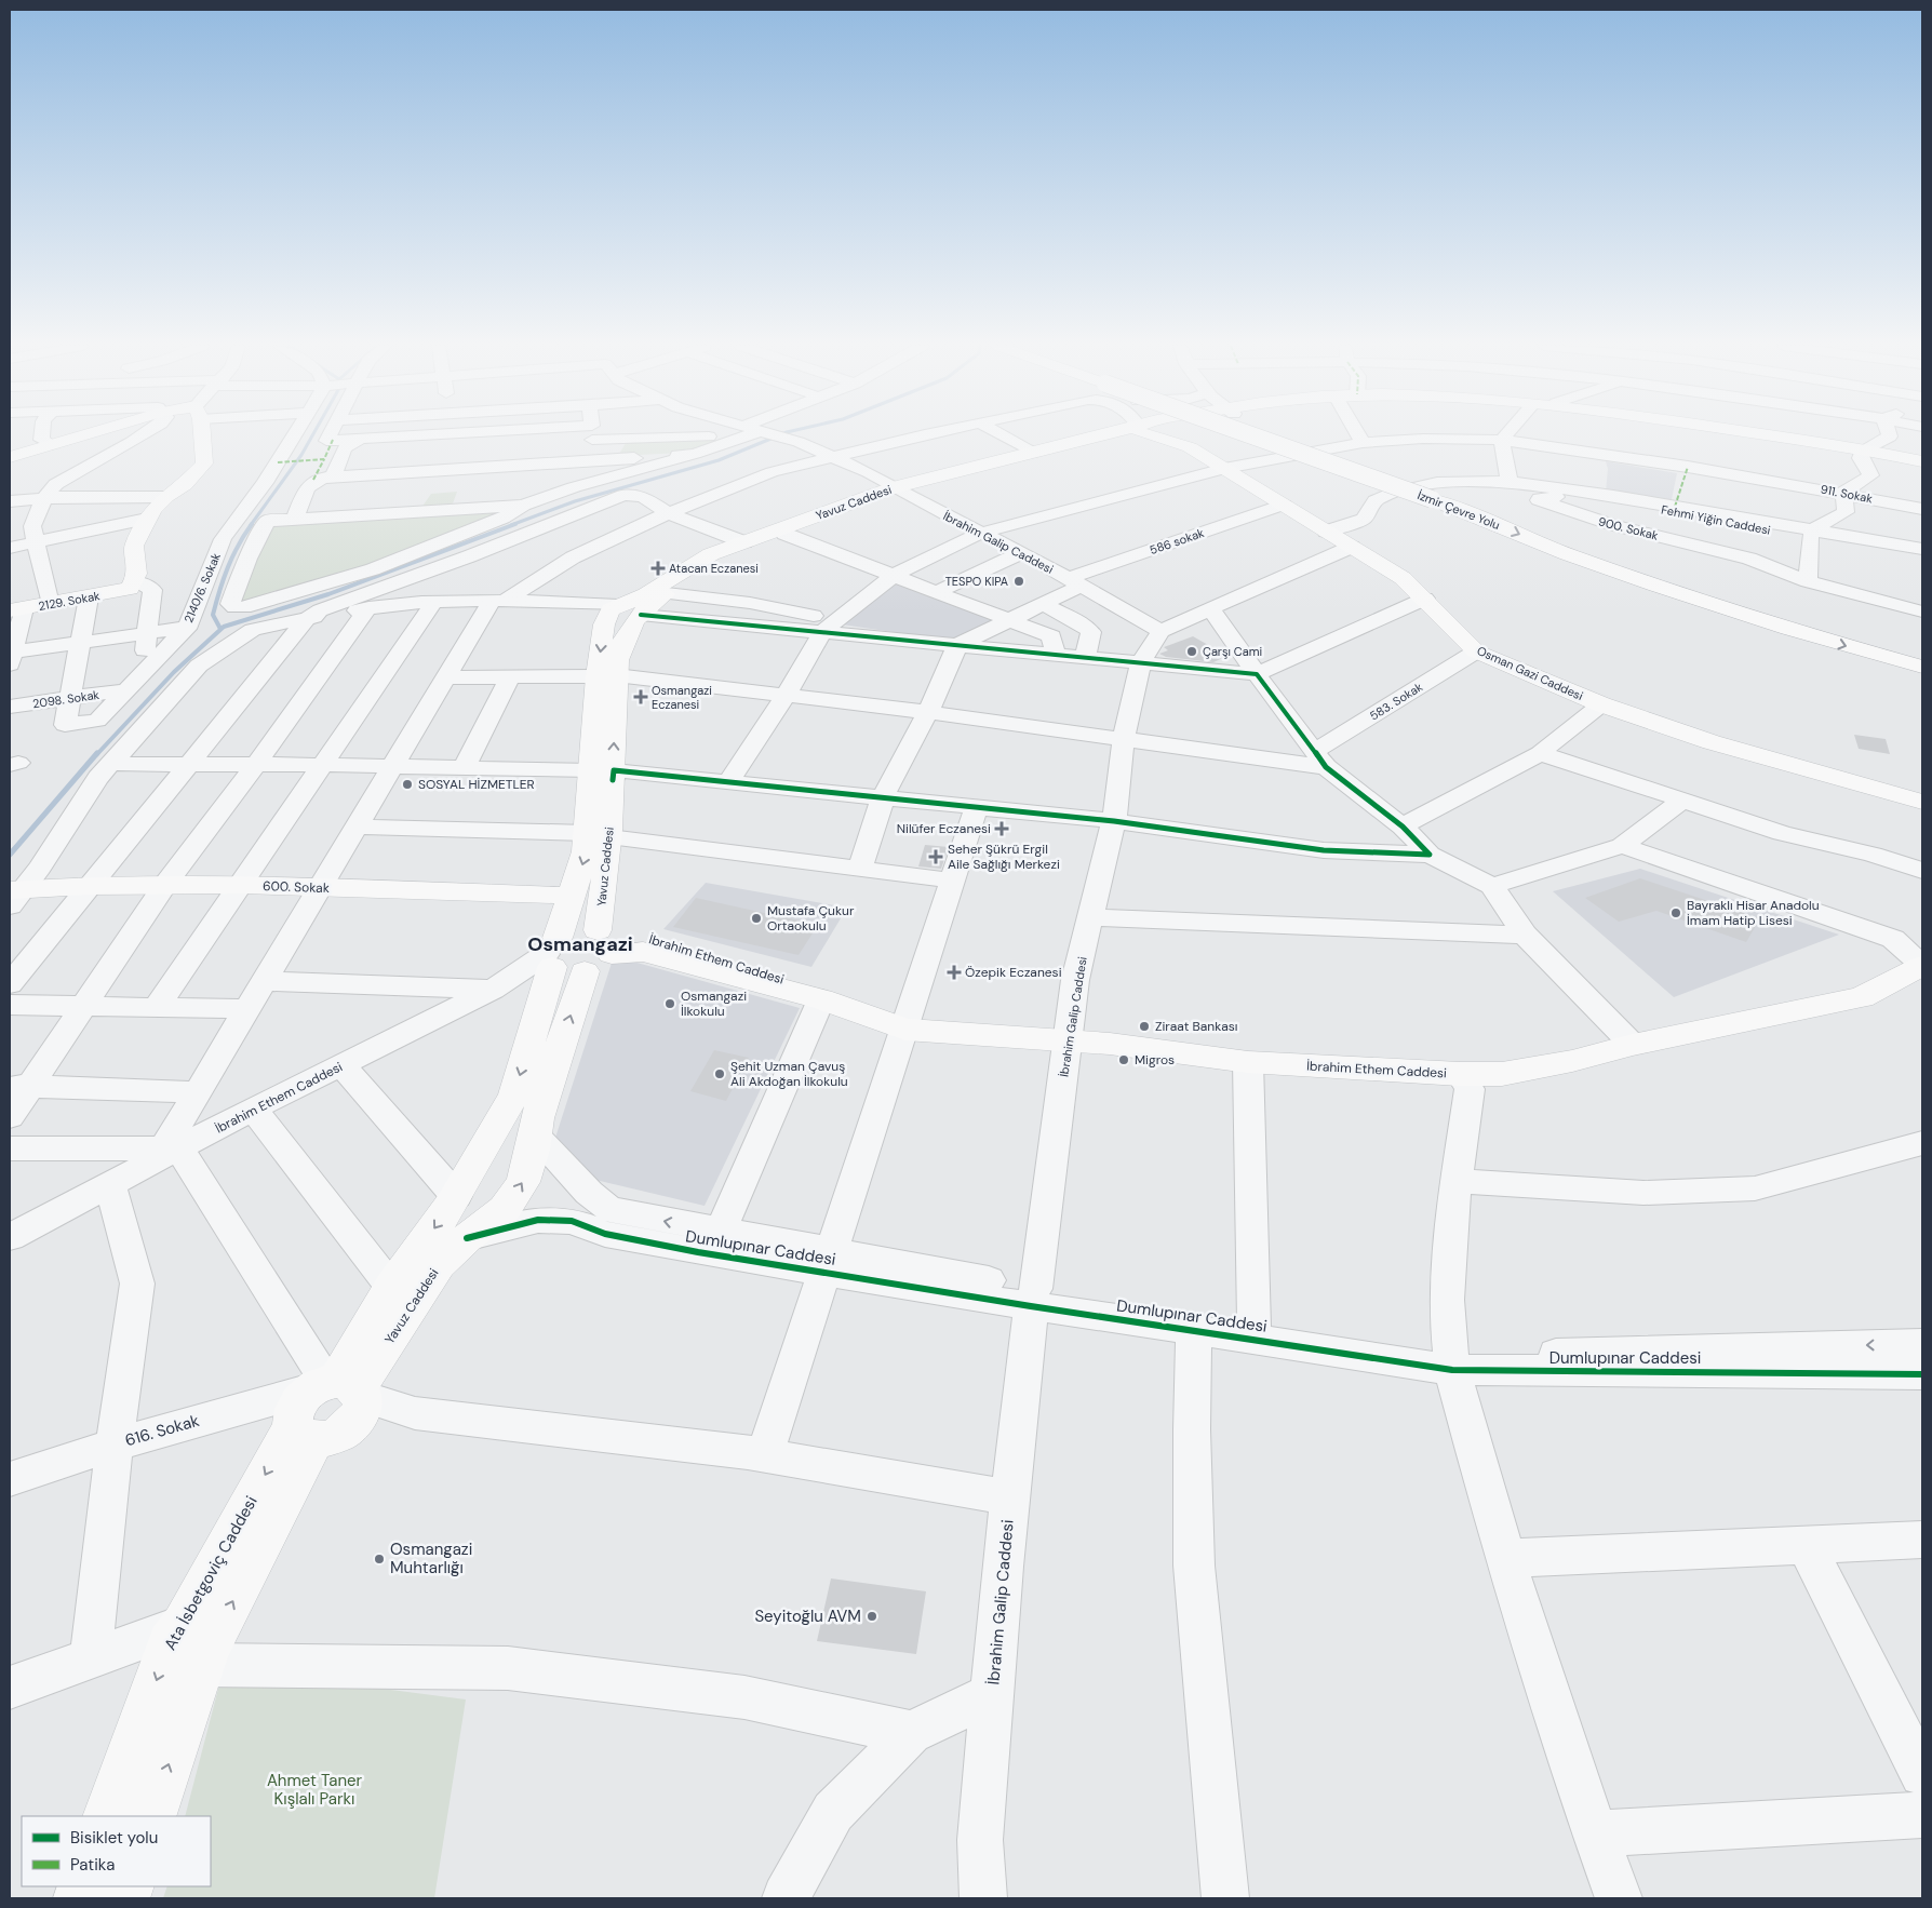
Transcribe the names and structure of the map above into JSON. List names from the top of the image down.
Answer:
{
  "streets": {
    "main road": [
      "Yavuz Caddesi",
      "İzmir Çevre Yolu",
      "2129. Sokak",
      "Osman Gazi Caddesi",
      "600. Sokak",
      "İbrahim Ethem Caddesi",
      "Ata İsbetgoviç Caddesi"
    ],
    "street": [
      "911. Sokak",
      "Fehmi Yiğin Caddesi",
      "900. Sokak",
      "586 sokak",
      "İbrahim Galip Caddesi",
      "2140/6. Sokak",
      "2098. Sokak",
      "583. Sokak",
      "Dumlupınar Caddesi",
      "616. Sokak"
    ]
  },
  "crossings": [
    ["911. Sokak", "İbrahim Galip Caddesi"],
    ["911. Sokak", "Osman Gazi Caddesi"],
    ["Yavuz Caddesi", "İbrahim Galip Caddesi"],
    ["Yavuz Caddesi", "600. Sokak"],
    ["Yavuz Caddesi", "İbrahim Ethem Caddesi"],
    ["Yavuz Caddesi", "Dumlupınar Caddesi"],
    ["Yavuz Caddesi", "616. Sokak"],
    ["Fehmi Yiğin Caddesi", "900. Sokak"],
    ["Fehmi Yiğin Caddesi", "Osman Gazi Caddesi"],
    ["586 sokak", "İbrahim Galip Caddesi"],
    ["586 sokak", "Osman Gazi Caddesi"],
    ["İbrahim Galip Caddesi", "İbrahim Ethem Caddesi"],
    ["İbrahim Galip Caddesi", "Dumlupınar Caddesi"],
    ["2140/6. Sokak", "2098. Sokak"],
    ["Osman Gazi Caddesi", "583. Sokak"]
  ],
  "districts": ["Osmangazi"],
  "parks": ["Ahmet Taner Kışlalı Parkı"],
  "places": {
    "health": [
      "Atacan Eczanesi",
      "Osmangazi Eczanesi",
      "Nilüfer Eczanesi",
      "Seher Şükrü Ergil Aile Sağlığı Merkezi",
      "Özepik Eczanesi"
    ],
    "other": [
      "TESPO KIPA",
      "Çarşı Cami",
      "SOSYAL HİZMETLER",
      "Bayraklı Hisar Anadolu İmam Hatip Lisesi",
      "Mustafa Çukur Ortaokulu",
      "Osmangazi İlkokulu",
      "Ziraat Bankası",
      "Migros",
      "Şehit Uzman Çavuş Ali Akdoğan İlkokulu",
      "Osmangazi Muhtarlığı",
      "Seyitoğlu AVM"
    ]
  },
  "legend": ["Bisiklet yolu", "Patika"]
}
